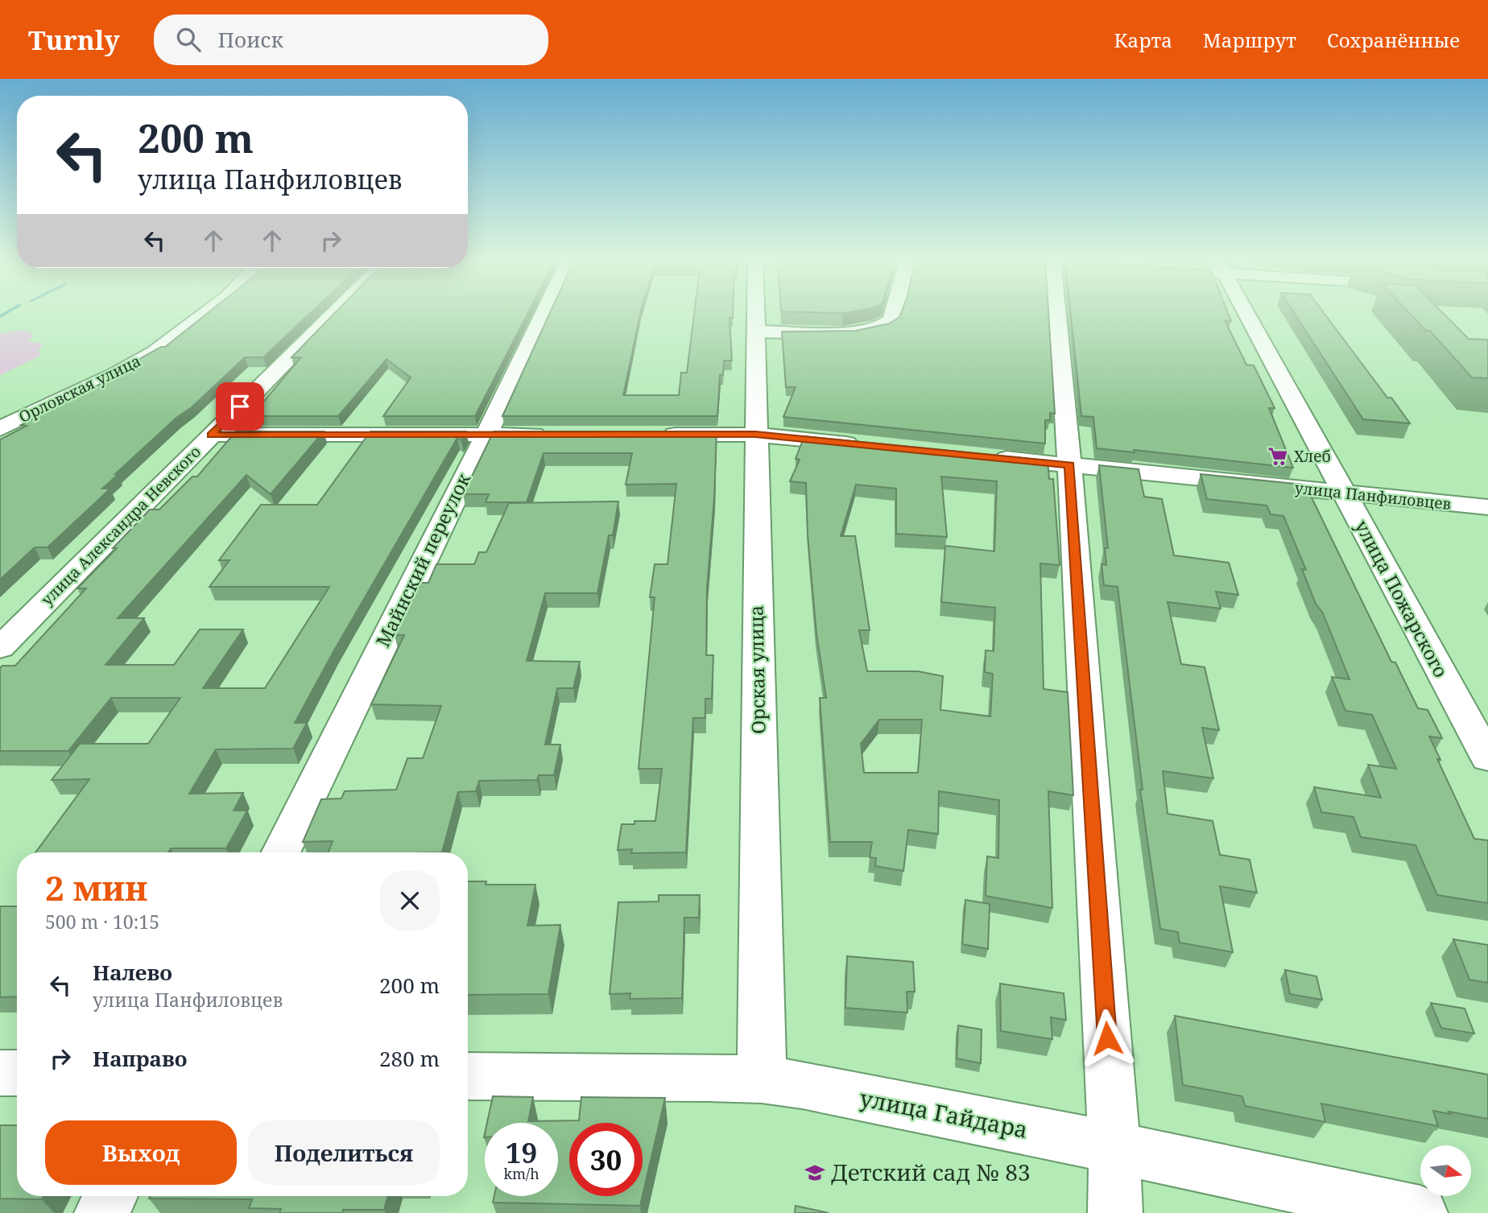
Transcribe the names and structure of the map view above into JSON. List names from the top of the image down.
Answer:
{
  "streets": {
    "street": [
      "Орловская улица",
      "улица Панфиловцев",
      "улица Александра Невского",
      "Майнский переулок",
      "улица Пожарского",
      "Орская улица",
      "улица Гайдара"
    ]
  },
  "crossings": [
    ["улица Панфиловцев", "улица Пожарского"],
    ["Орская улица", "улица Гайдара"]
  ],
  "places": {
    "supermarket": ["Хлеб"],
    "school or university": ["Детский сад № 83"]
  },
  "north": "right",
  "page": {
    "header": "Turnly",
    "search": "Поиск",
    "nav": ["Карта", "Маршрут", "Сохранённые"],
    "turn": ["200 m", "улица Панфиловцев"],
    "heading": ["2 мин", "500 m · 10:15"],
    "list": [
      {
        "name": "Налево",
        "note": "улица Панфиловцев",
        "value": "200 m"
      },
      {
        "name": "Направо",
        "value": "280 m"
      }
    ],
    "buttons": ["Выход", "Поделиться"],
    "speed": "19 km/h",
    "limit": "30"
  }
}
